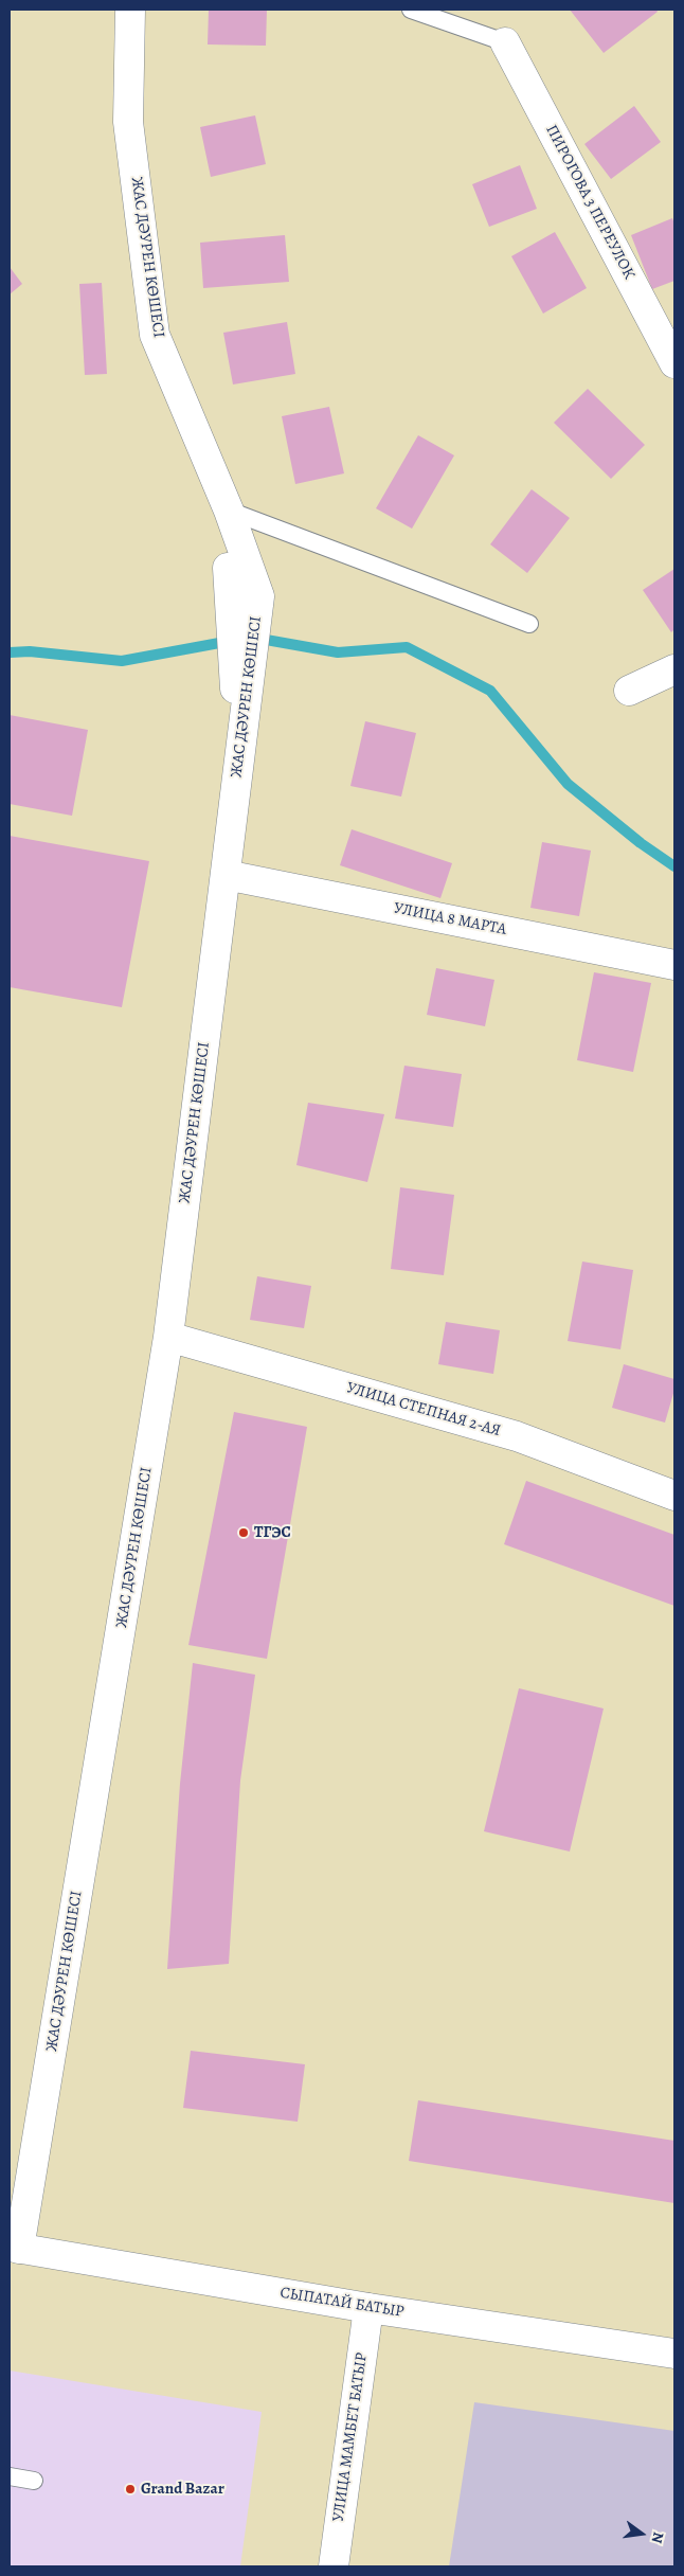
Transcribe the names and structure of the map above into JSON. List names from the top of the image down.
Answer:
{
  "streets": {
    "street": [
      "ПИРОГОВА 3 ПЕРЕУЛОК",
      "ЖАС ДӘУРЕН КӨШЕСІ",
      "УЛИЦА 8 МАРТА",
      "УЛИЦА СТЕПНАЯ 2-АЯ",
      "СЫПАТАЙ БАТЫР",
      "УЛИЦА МАМБЕТ БАТЫР"
    ]
  },
  "crossings": [
    ["ЖАС ДӘУРЕН КӨШЕСІ", "УЛИЦА 8 МАРТА"],
    ["ЖАС ДӘУРЕН КӨШЕСІ", "УЛИЦА СТЕПНАЯ 2-АЯ"],
    ["ЖАС ДӘУРЕН КӨШЕСІ", "СЫПАТАЙ БАТЫР"],
    ["СЫПАТАЙ БАТЫР", "УЛИЦА МАМБЕТ БАТЫР"]
  ],
  "places": ["ТГЭС", "Grand Bazar"],
  "north": "right"
}
